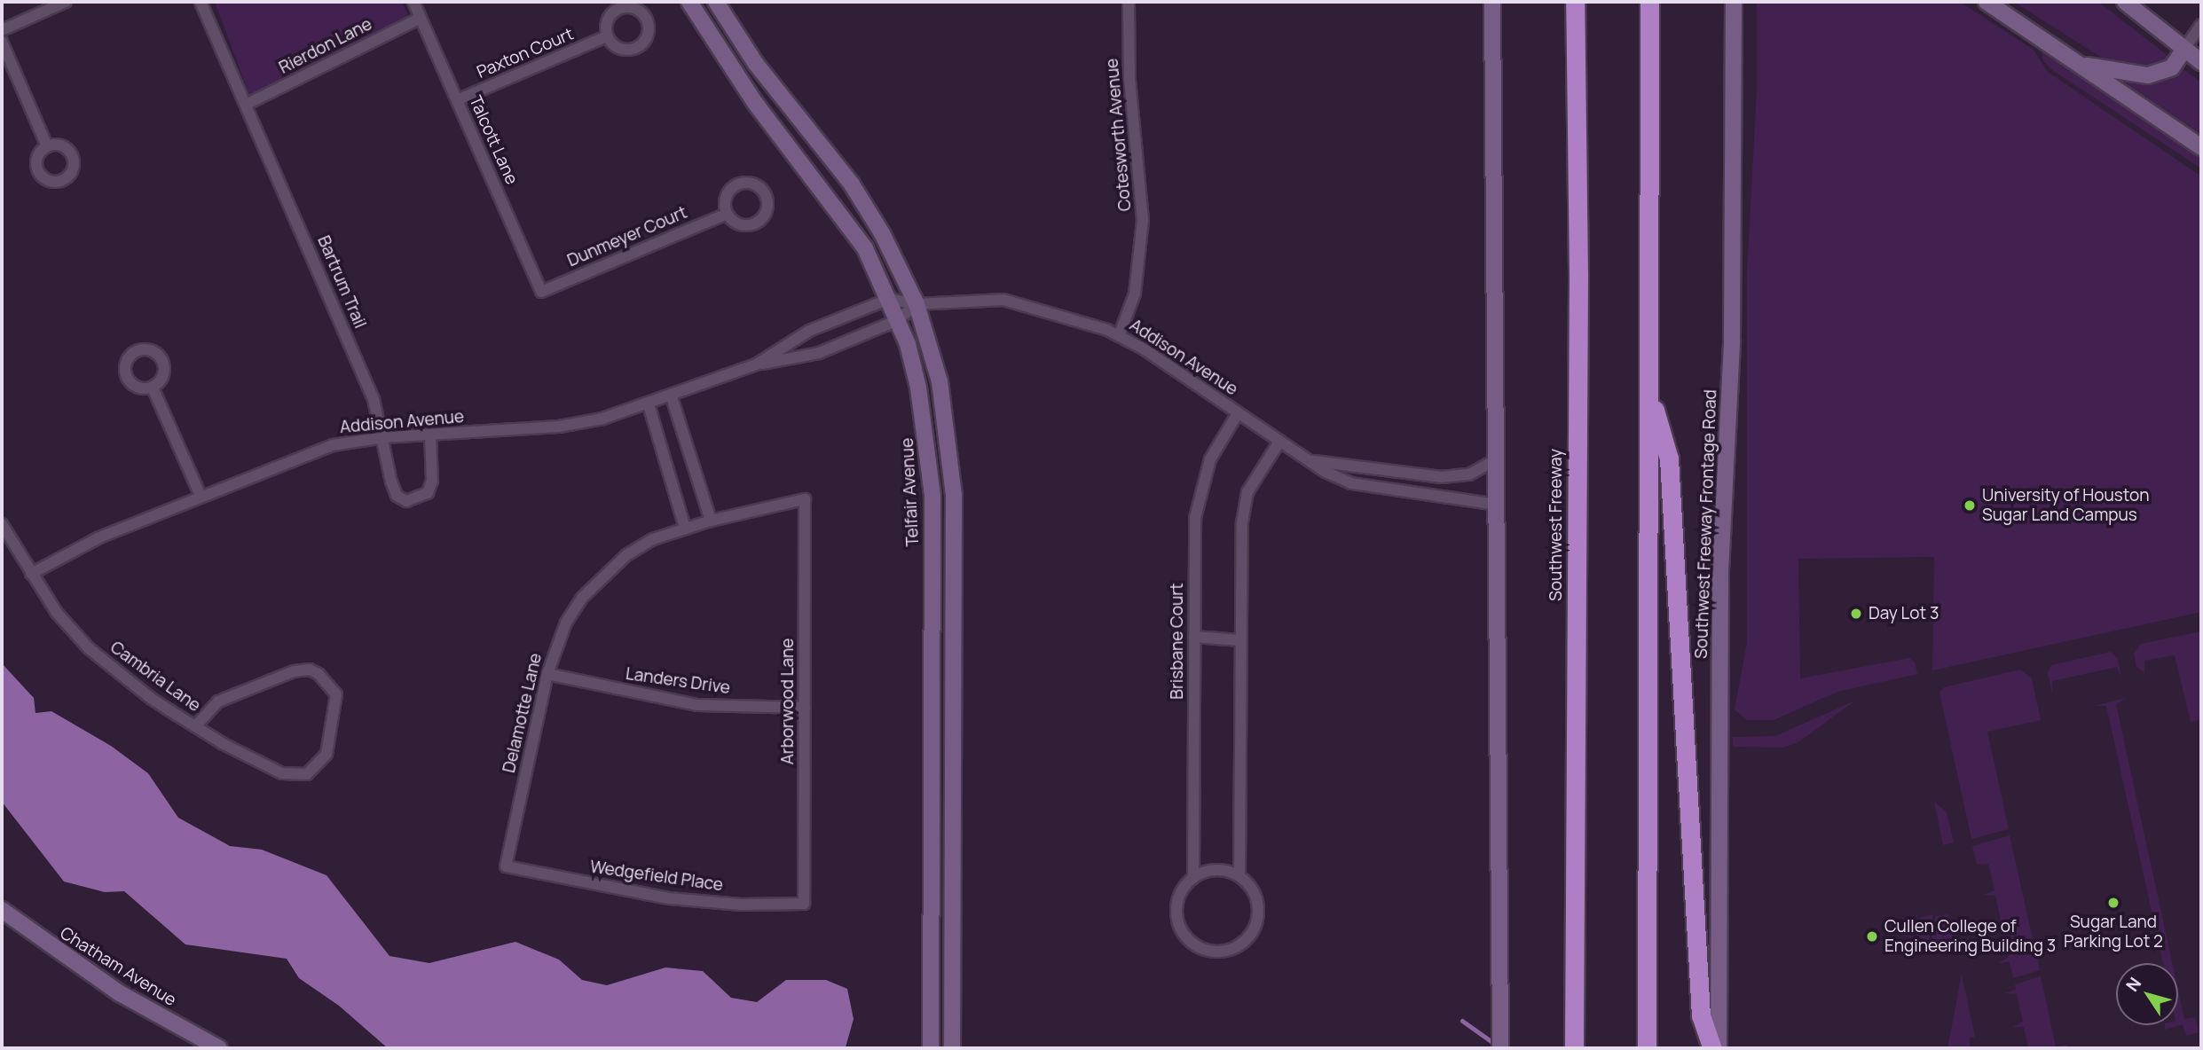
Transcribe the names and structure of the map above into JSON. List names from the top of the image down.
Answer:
{
  "streets": {
    "highway": ["Southwest Freeway"],
    "main road": ["Telfair Avenue", "Southwest Freeway Frontage Road", "Chatham Avenue"],
    "street": [
      "Rierdon Lane",
      "Paxton Court",
      "Cotesworth Avenue",
      "Talcott Lane",
      "Dunmeyer Court",
      "Bartrum Trail",
      "Addison Avenue",
      "Brisbane Court",
      "Cambria Lane",
      "Landers Drive",
      "Arborwood Lane",
      "Delamotte Lane",
      "Wedgefield Place"
    ]
  },
  "crossings": [
    ["Rierdon Lane", "Talcott Lane"],
    ["Rierdon Lane", "Bartrum Trail"],
    ["Paxton Court", "Talcott Lane"],
    ["Cotesworth Avenue", "Addison Avenue"],
    ["Talcott Lane", "Dunmeyer Court"],
    ["Bartrum Trail", "Addison Avenue"],
    ["Addison Avenue", "Telfair Avenue"],
    ["Addison Avenue", "Brisbane Court"],
    ["Addison Avenue", "Cambria Lane"],
    ["Landers Drive", "Arborwood Lane"],
    ["Landers Drive", "Delamotte Lane"],
    ["Arborwood Lane", "Delamotte Lane"],
    ["Arborwood Lane", "Wedgefield Place"],
    ["Delamotte Lane", "Wedgefield Place"]
  ],
  "places": [
    "University of Houston Sugar Land Campus",
    "Day Lot 3",
    "Sugar Land Parking Lot 2",
    "Cullen College of Engineering Building 3"
  ],
  "north": "top left"
}
